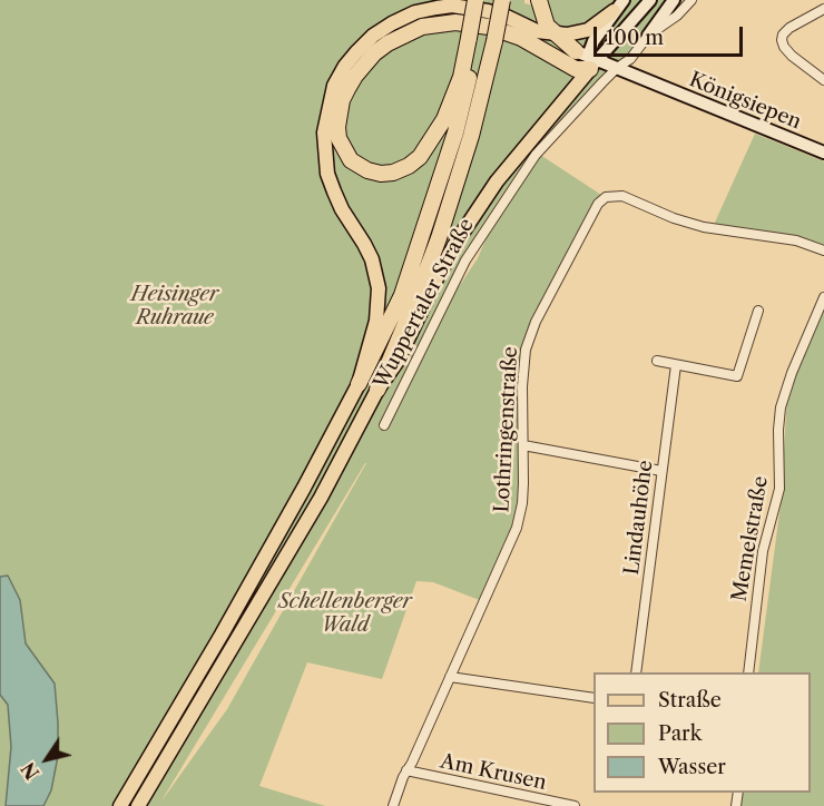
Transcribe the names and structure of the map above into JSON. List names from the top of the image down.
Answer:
{
  "streets": {
    "main road": ["Königsiepen", "Wuppertaler Straße"],
    "street": [
      "Lothringenstraße",
      "Lindauhöhe",
      "Memelstraße",
      "Am Krusen"
    ]
  },
  "crossings": [
    ["Königsiepen", "Wuppertaler Straße"],
    ["Lothringenstraße", "Am Krusen"]
  ],
  "parks": ["Heisinger Ruhraue", "Schellenberger Wald"],
  "legend": ["Straße", "Park", "Wasser"],
  "scale_bar": "100 m",
  "north": "bottom left"
}
